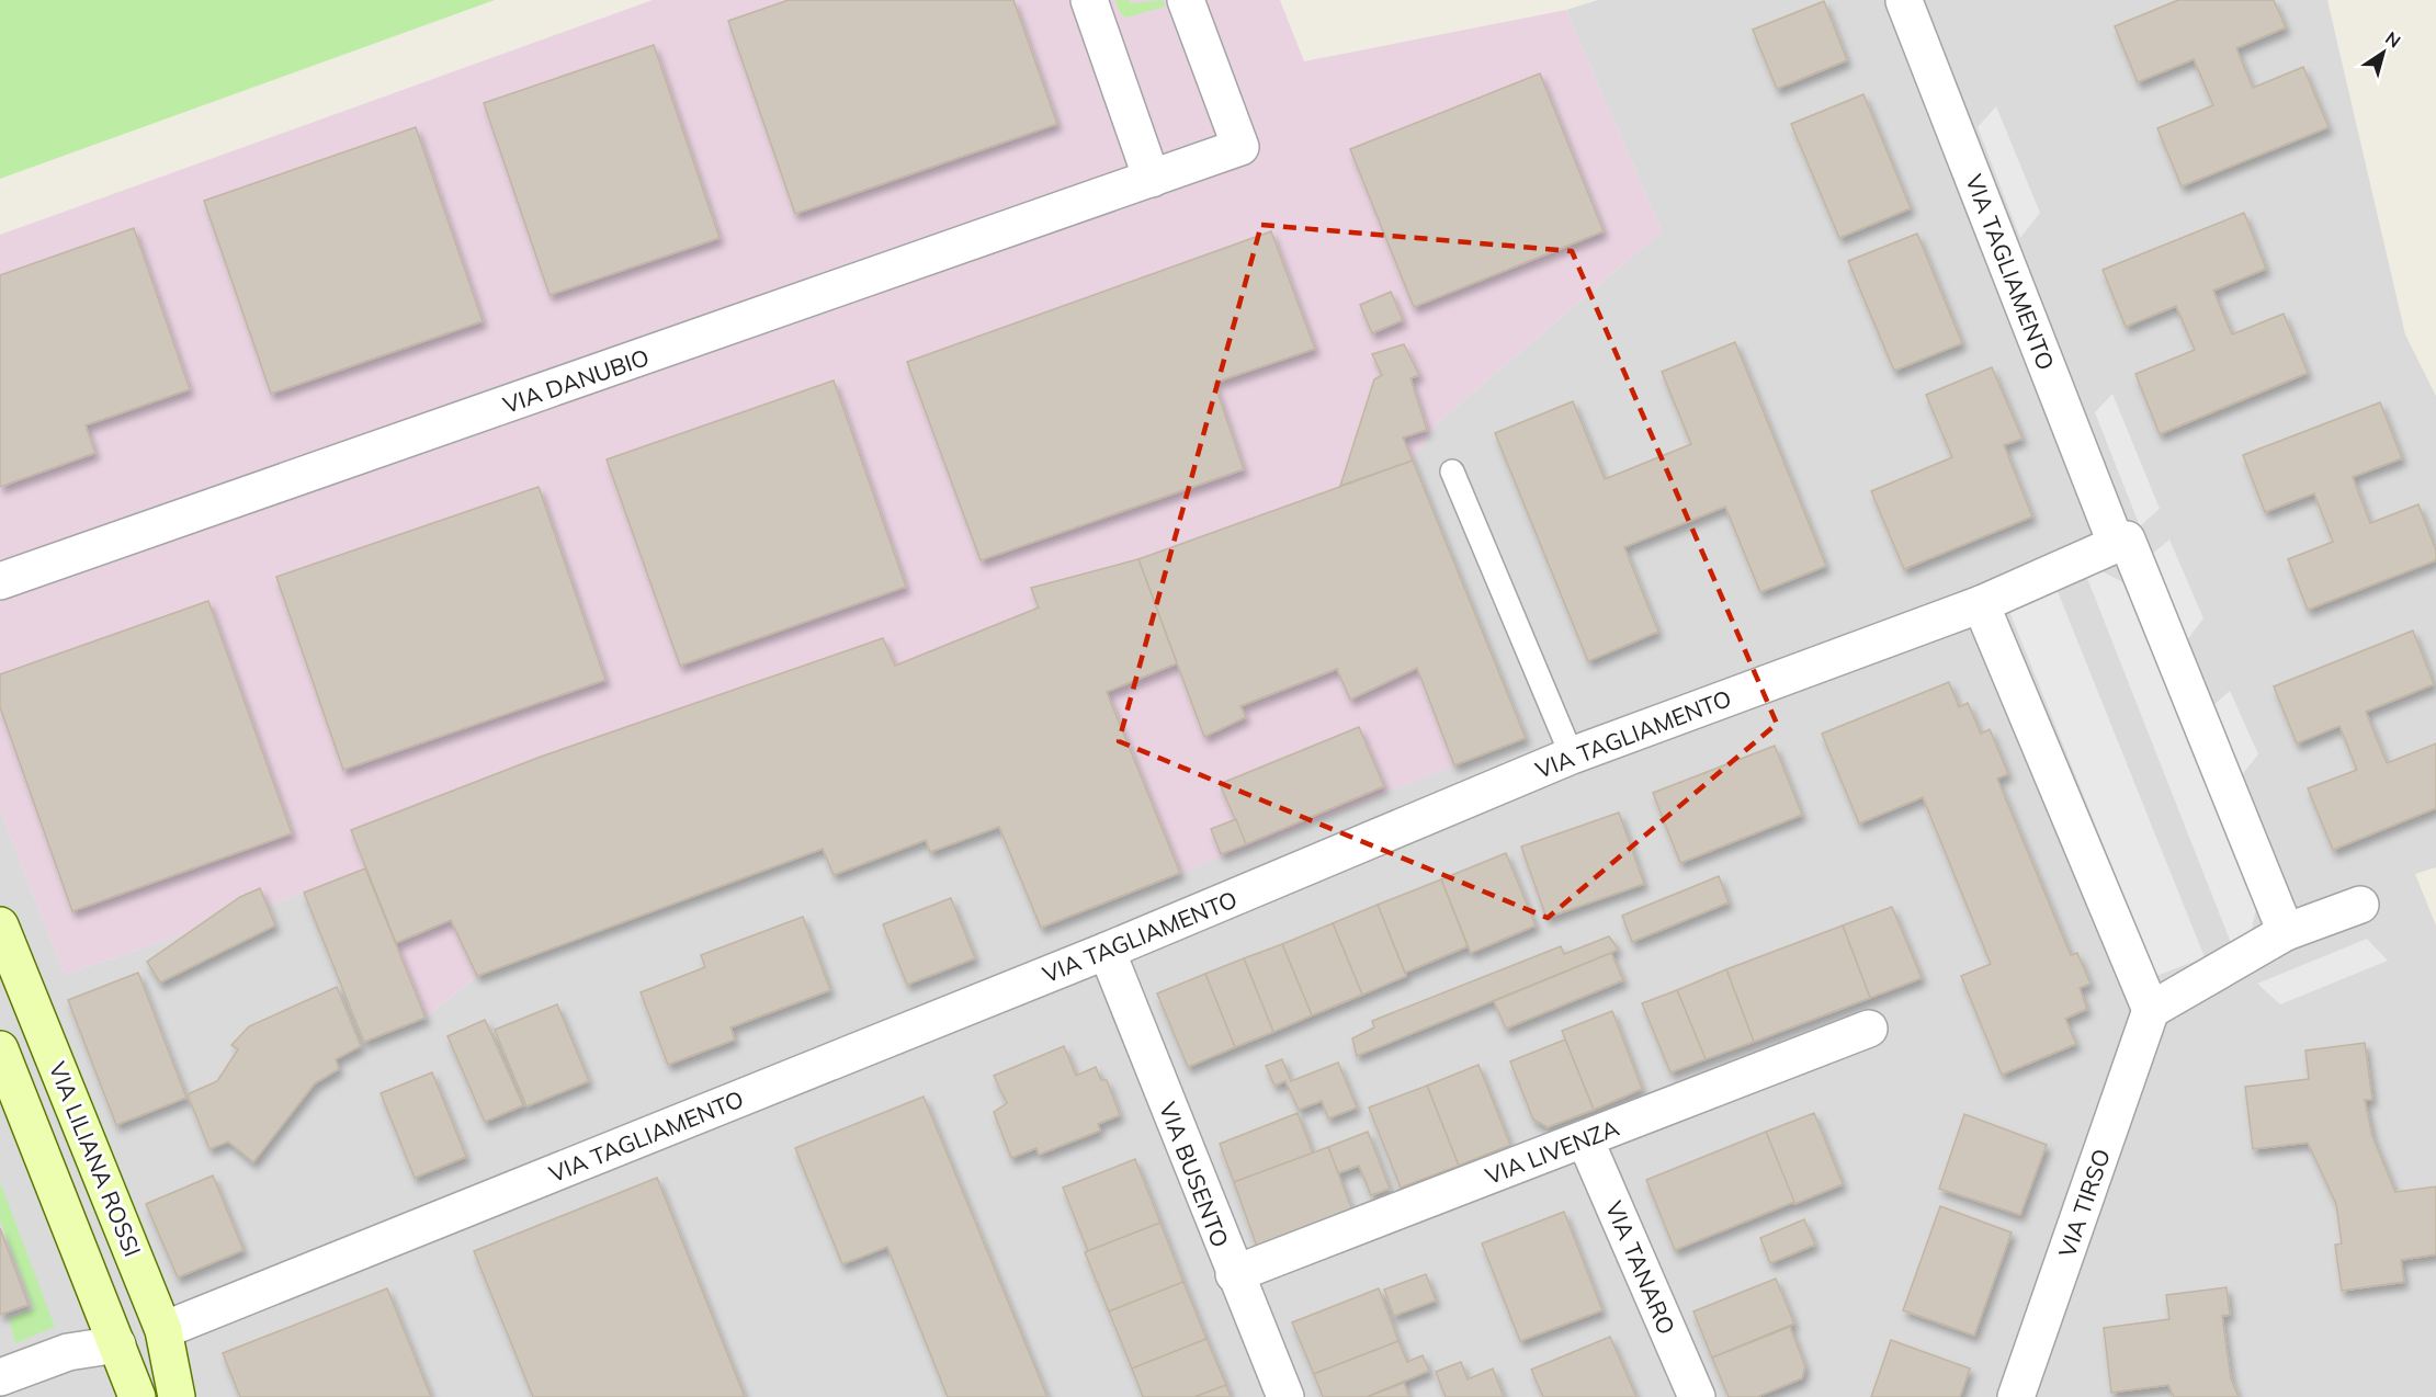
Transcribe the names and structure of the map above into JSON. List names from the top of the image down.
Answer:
{
  "streets": {
    "street": [
      "VIA TAGLIAMENTO",
      "VIA DANUBIO",
      "VIA LIVENZA",
      "VIA LILIANA ROSSI",
      "VIA BUSENTO",
      "VIA TIRSO",
      "VIA TANARO"
    ]
  },
  "crossings": [
    ["VIA TAGLIAMENTO", "VIA LILIANA ROSSI"],
    ["VIA TAGLIAMENTO", "VIA BUSENTO"],
    ["VIA LIVENZA", "VIA BUSENTO"],
    ["VIA LIVENZA", "VIA TANARO"]
  ],
  "north": "top right"
}
